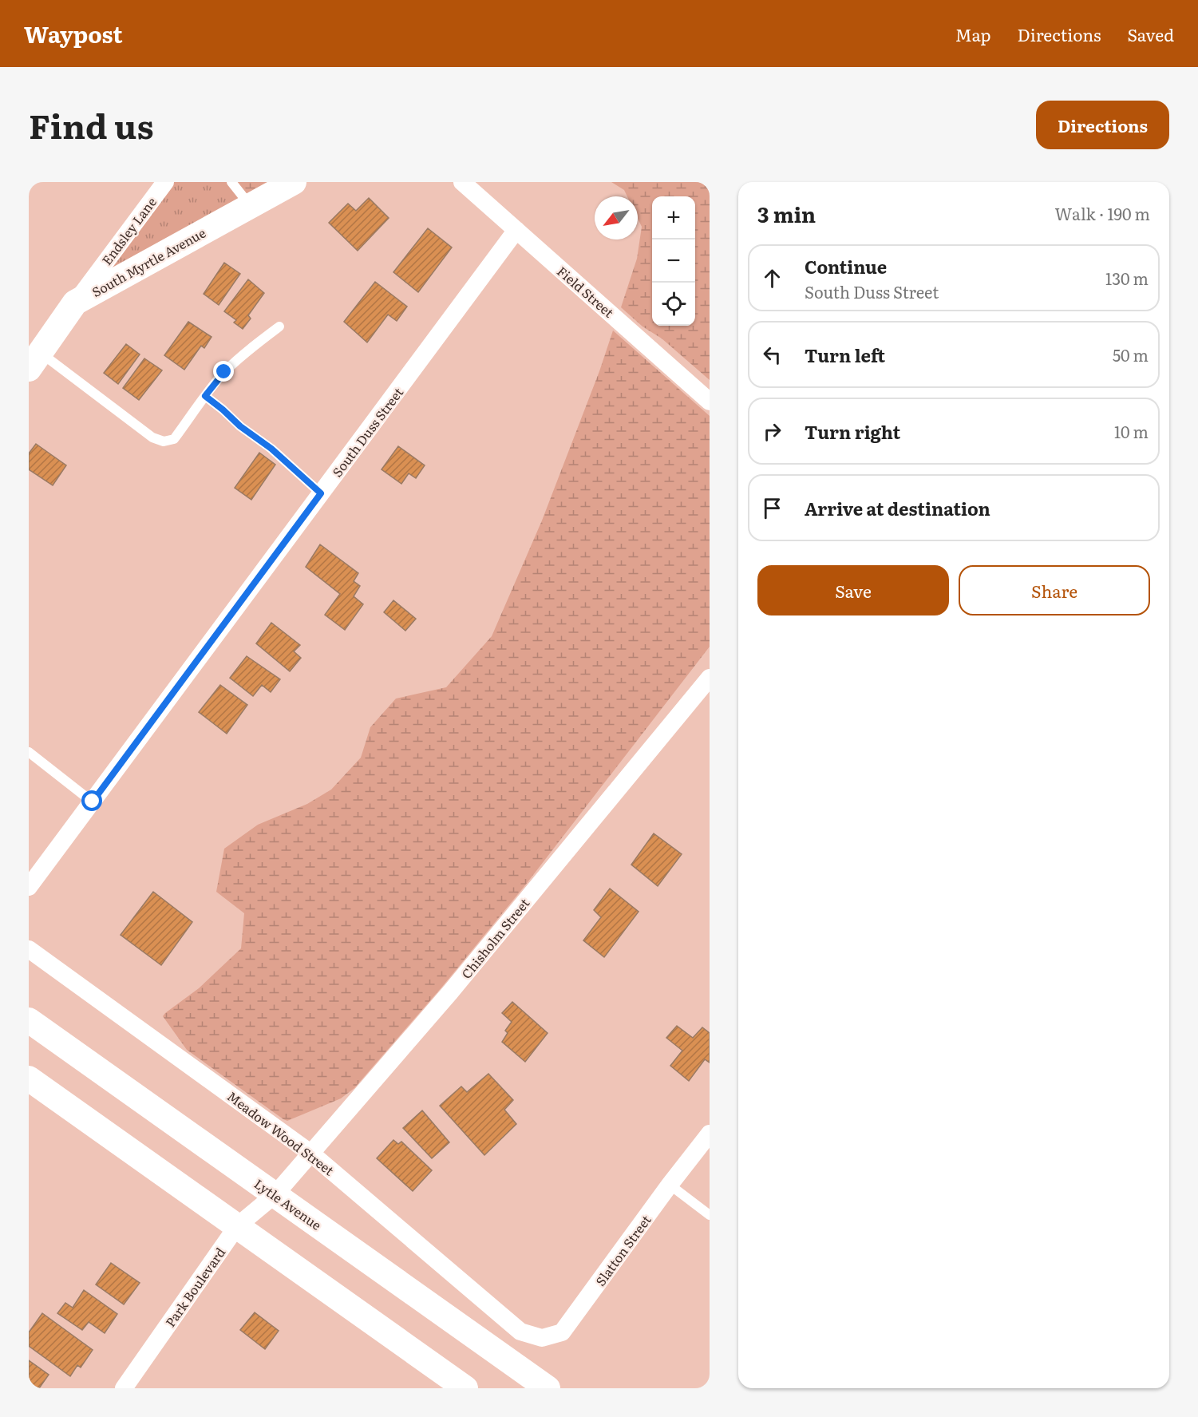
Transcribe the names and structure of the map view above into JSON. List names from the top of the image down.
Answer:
{
  "streets": {
    "main road": ["South Myrtle Avenue", "Lytle Avenue"],
    "street": [
      "Endsley Lane",
      "Field Street",
      "South Duss Street",
      "Chisholm Street",
      "Meadow Wood Street",
      "Slatton Street",
      "Park Boulevard"
    ]
  },
  "crossings": [
    ["Endsley Lane", "South Myrtle Avenue"],
    ["Field Street", "South Duss Street"],
    ["Chisholm Street", "Meadow Wood Street"],
    ["Chisholm Street", "Lytle Avenue"],
    ["Chisholm Street", "Park Boulevard"],
    ["Meadow Wood Street", "Slatton Street"],
    ["Lytle Avenue", "Park Boulevard"]
  ],
  "north": "bottom left",
  "page": {
    "header": "Waypost",
    "nav": ["Map", "Directions", "Saved"],
    "title": "Find us",
    "buttons": [
      "Directions",
      ["Save", "Share"]
    ],
    "heading": ["3 min", "Walk · 190 m"],
    "map_buttons": ["+", "−"],
    "list": [
      ["Continue", "South Duss Street", "130 m"],
      ["Turn left", "50 m"],
      ["Turn right", "10 m"],
      "Arrive at destination"
    ]
  }
}
